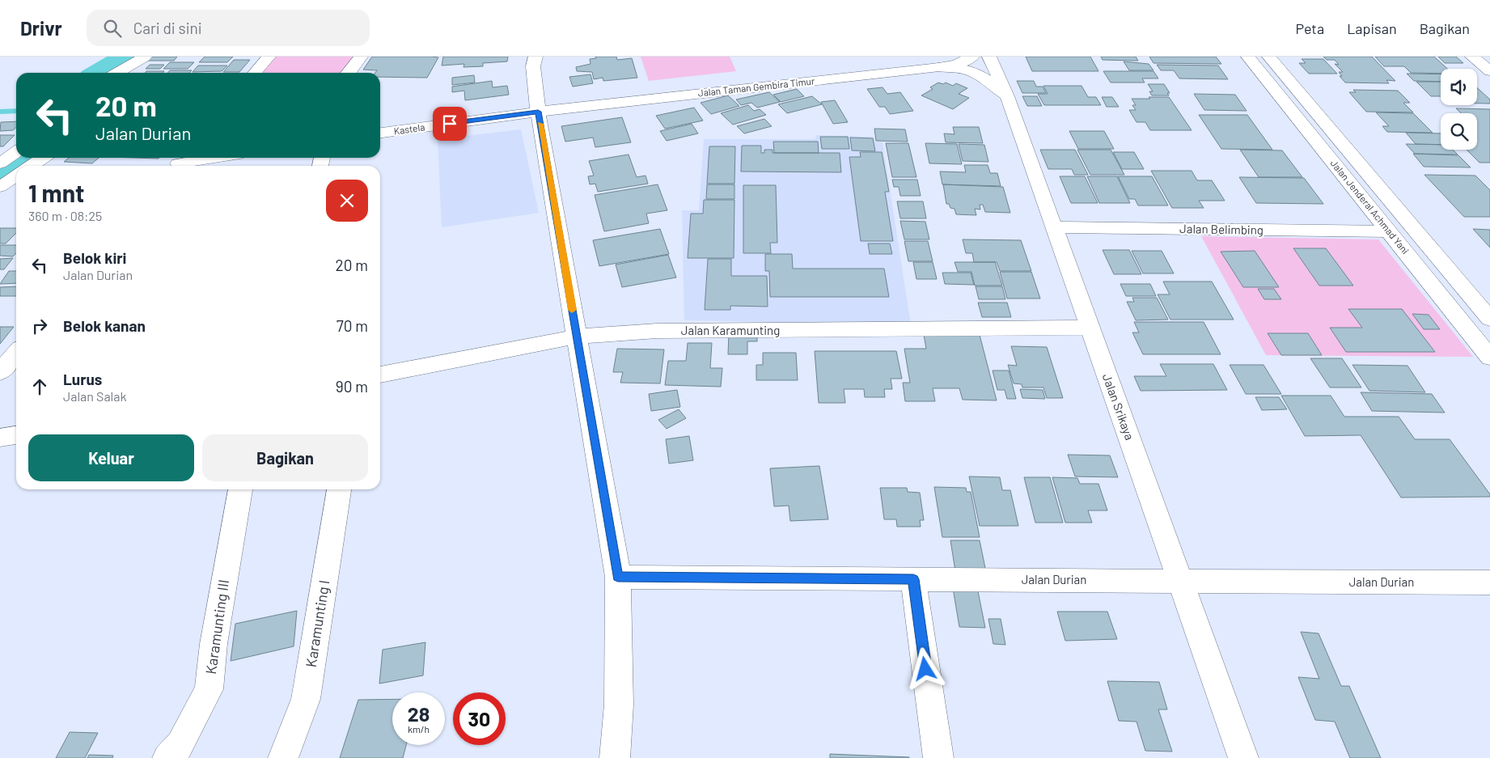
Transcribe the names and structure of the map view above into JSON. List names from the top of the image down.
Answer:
{
  "streets": {
    "main road": [
      "Jalan Taman Gembira Timur",
      "Kastela",
      "Jalan Jenderal Achmad Yani",
      "Jalan Belimbing",
      "Jalan Karamunting",
      "Jalan Srikaya",
      "Jalan Durian",
      "Karamunting I",
      "Karamunting III"
    ]
  },
  "crossings": [
    ["Jalan Taman Gembira Timur", "Kastela"],
    ["Jalan Jenderal Achmad Yani", "Jalan Belimbing"],
    ["Jalan Belimbing", "Jalan Srikaya"],
    ["Jalan Karamunting", "Jalan Srikaya"],
    ["Jalan Srikaya", "Jalan Durian"]
  ],
  "page": {
    "header": "Drivr",
    "search": "Cari di sini",
    "nav": ["Peta", "Lapisan", "Bagikan"],
    "turn": ["20 m", "Jalan Durian"],
    "heading": ["1 mnt", "360 m · 08:25"],
    "list": [
      {
        "name": "Belok kiri",
        "note": "Jalan Durian",
        "value": "20 m"
      },
      {
        "name": "Belok kanan",
        "value": "70 m"
      },
      {
        "name": "Lurus",
        "note": "Jalan Salak",
        "value": "90 m"
      }
    ],
    "buttons": ["Keluar", "Bagikan"],
    "speed": "28 km/h",
    "limit": "30"
  }
}
